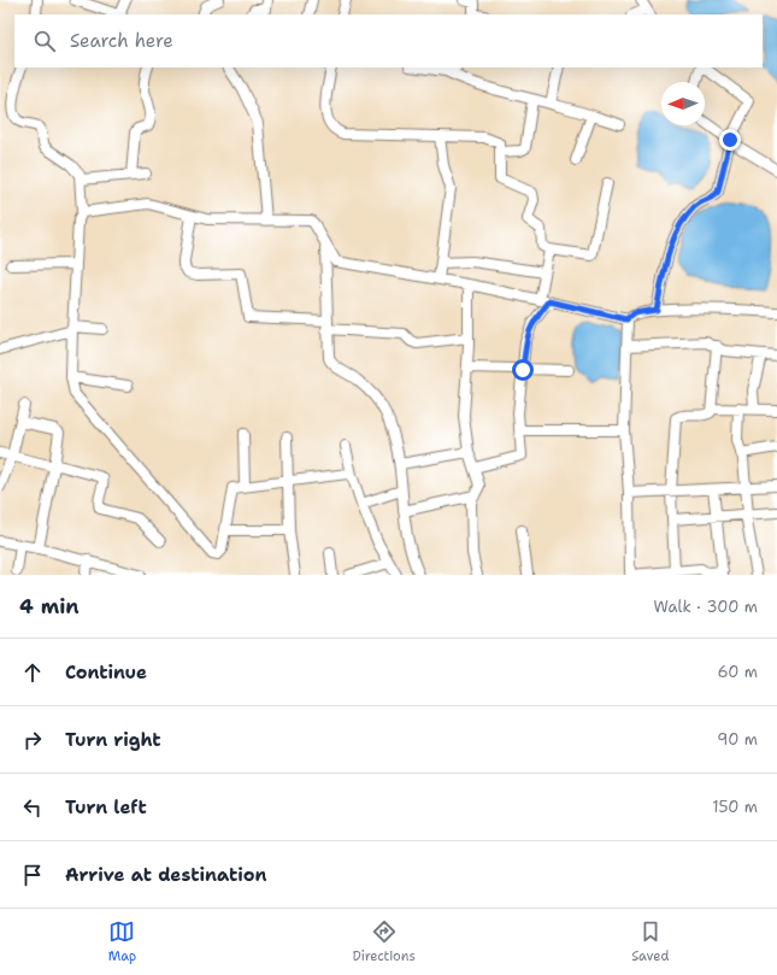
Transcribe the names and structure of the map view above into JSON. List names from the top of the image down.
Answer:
{
  "north": "left",
  "page": {
    "search": "Search here",
    "heading": ["4 min", "Walk · 300 m"],
    "list": [
      ["Continue", "60 m"],
      ["Turn right", "90 m"],
      ["Turn left", "150 m"],
      "Arrive at destination"
    ],
    "nav": ["Map", "Directions", "Saved"]
  }
}
